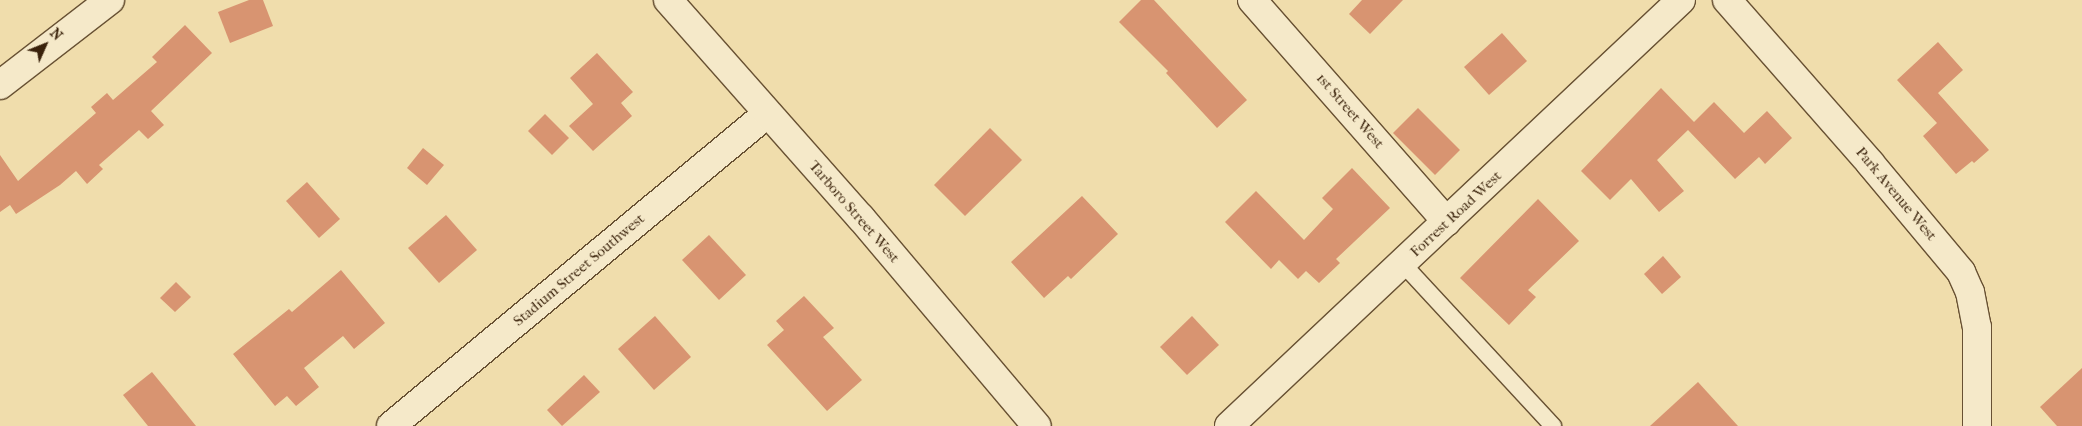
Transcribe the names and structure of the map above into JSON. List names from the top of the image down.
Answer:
{
  "streets": {
    "street": [
      "1st Street West",
      "Park Avenue West",
      "Tarboro Street West",
      "Forrest Road West",
      "Stadium Street Southwest"
    ]
  },
  "crossings": [
    ["1st Street West", "Forrest Road West"],
    ["Tarboro Street West", "Stadium Street Southwest"]
  ],
  "north": "top right"
}
